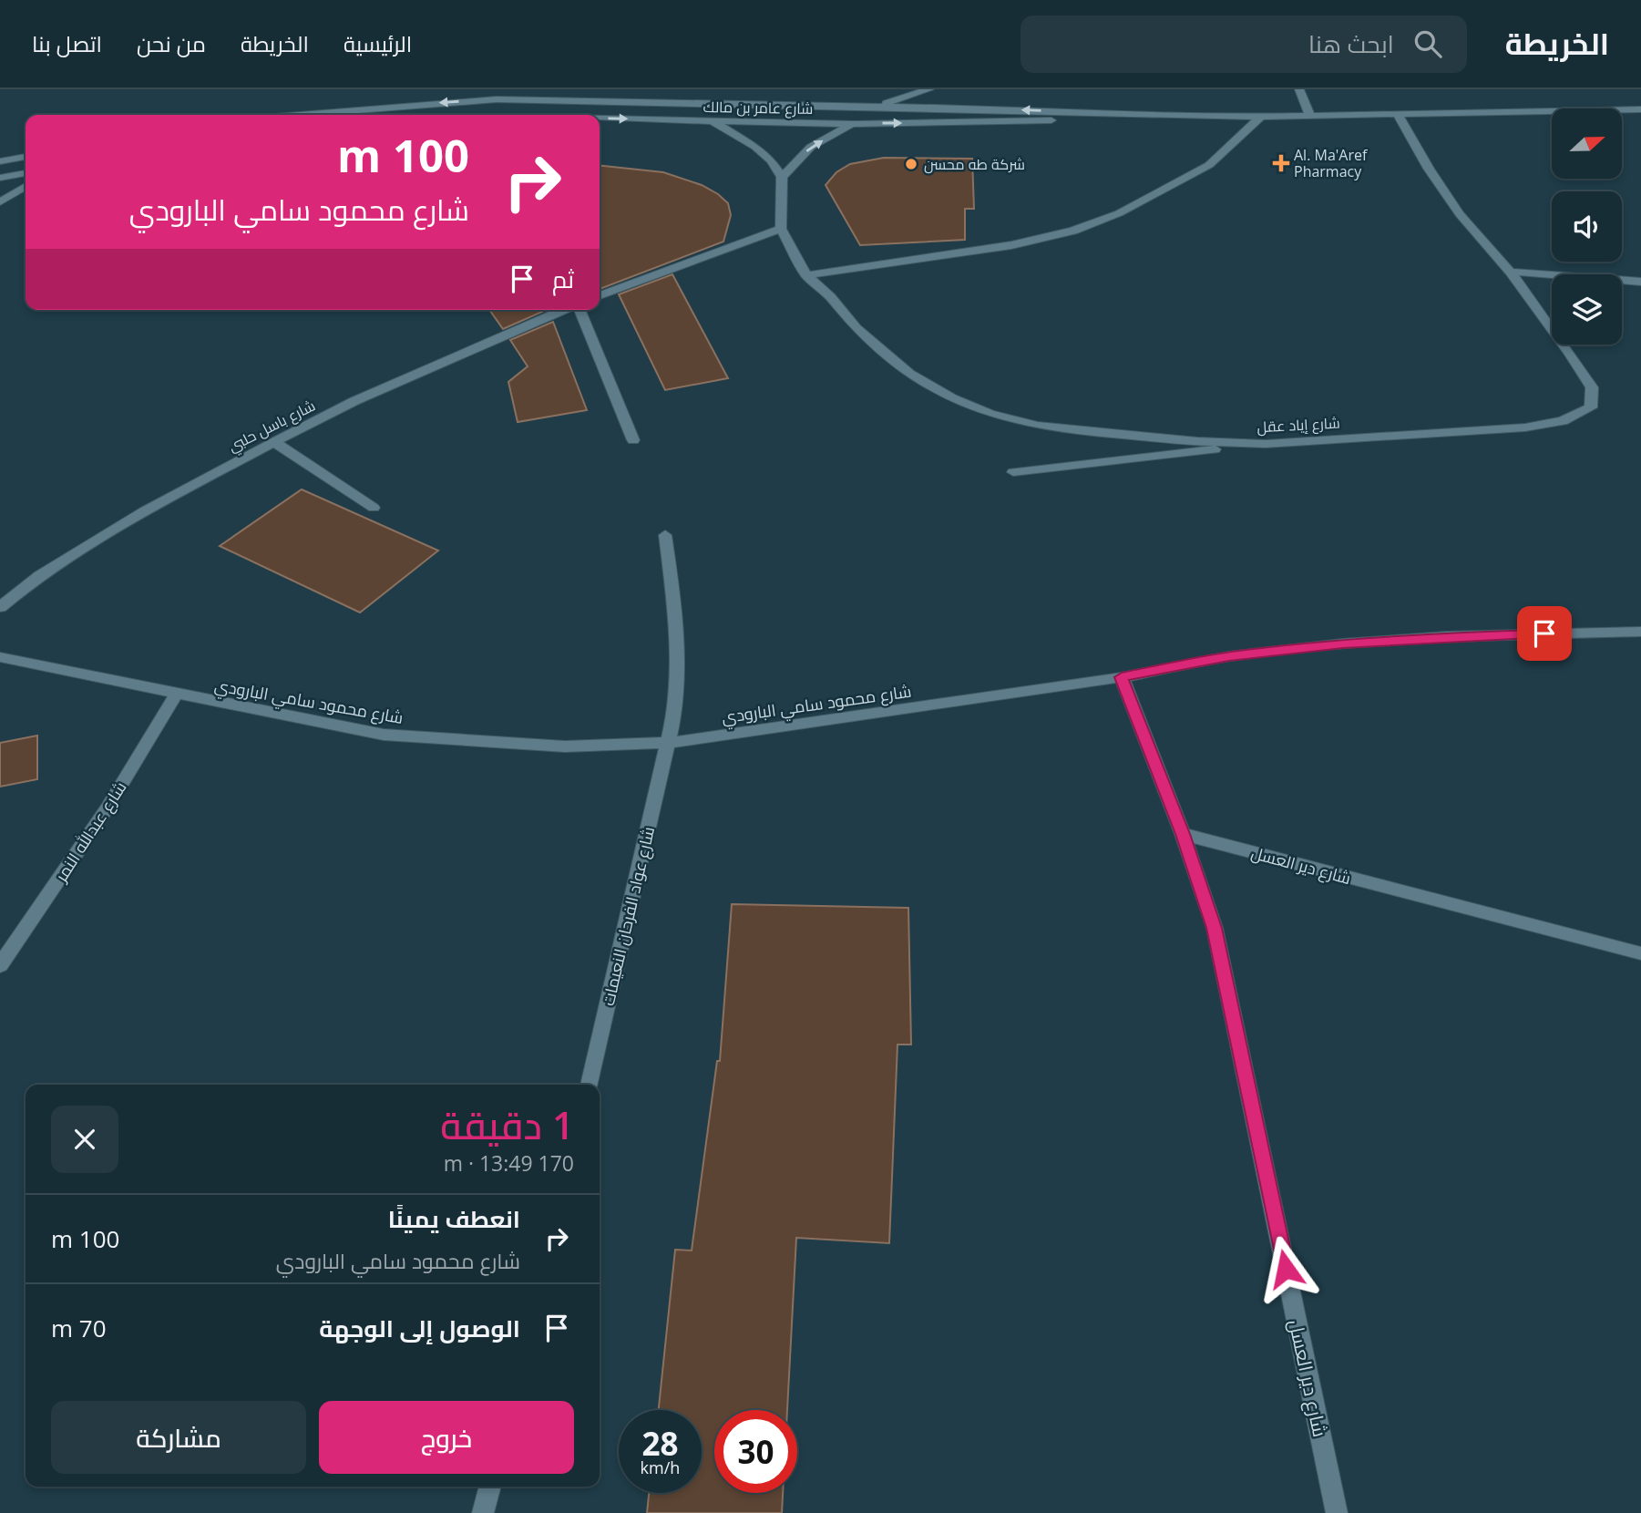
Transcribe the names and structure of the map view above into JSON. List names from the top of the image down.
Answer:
{
  "streets": {
    "street": [
      "شارع عامر بن مالك",
      "شارع إياد عقل",
      "شارع باسل حلبي",
      "شارع محمود سامي البارودي",
      "شارع عبدالله النمر",
      "شارع دير العسل",
      "شارع عواد الفرحان النعيمات"
    ]
  },
  "crossings": [
    ["شارع عامر بن مالك", "شارع إياد عقل"],
    ["شارع محمود سامي البارودي", "شارع عبدالله النمر"],
    ["شارع محمود سامي البارودي", "شارع دير العسل"],
    ["شارع محمود سامي البارودي", "شارع عواد الفرحان النعيمات"]
  ],
  "places": {
    "health": ["Al. Ma'Aref Pharmacy"],
    "other": ["شركة طه محسن"]
  },
  "north": "right",
  "page": {
    "header": "الخريطة",
    "search": "ابحث هنا",
    "nav": [
      "الرئيسية",
      "الخريطة",
      "من نحن",
      "اتصل بنا"
    ],
    "turn": ["100 m", "شارع محمود سامي البارودي"],
    "then": "ثم",
    "heading": ["1 دقيقة", "170 m · 13:49"],
    "list": [
      {
        "name": "انعطف يمينًا",
        "note": "شارع محمود سامي البارودي",
        "value": "100 m"
      },
      {
        "name": "الوصول إلى الوجهة",
        "value": "70 m"
      }
    ],
    "buttons": ["خروج", "مشاركة"],
    "speed": "28 km/h",
    "limit": "30"
  }
}
